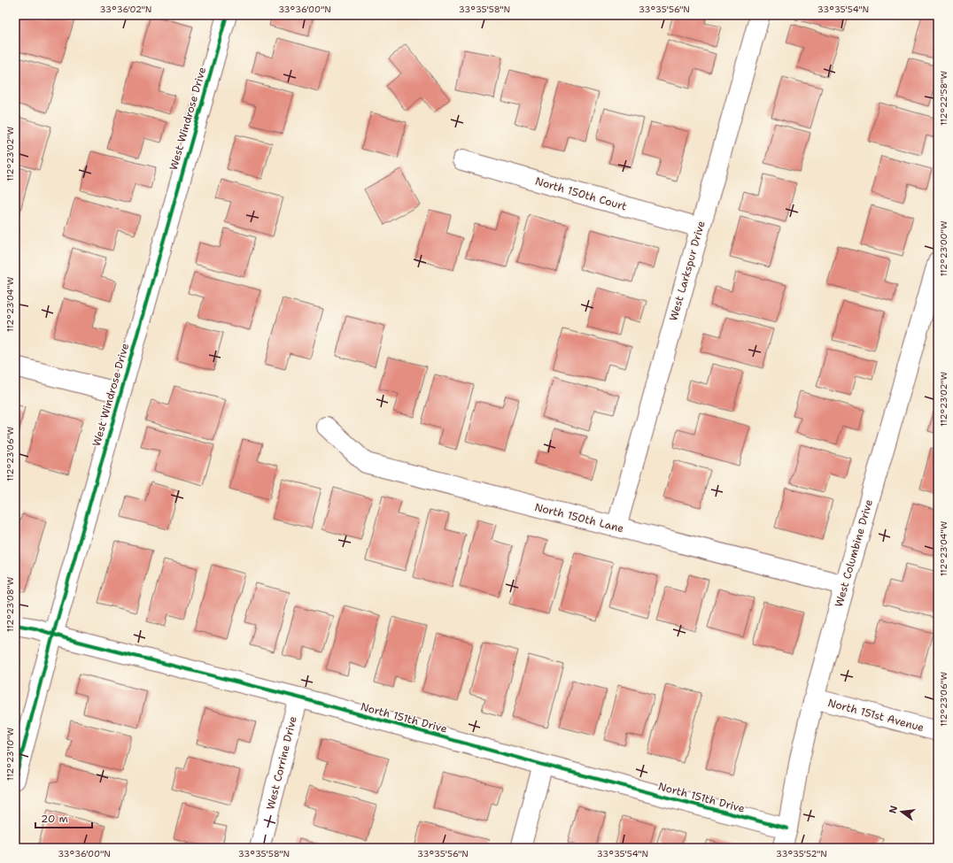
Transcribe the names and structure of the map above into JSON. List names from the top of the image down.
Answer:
{
  "streets": {
    "street": [
      "West Windrose Drive",
      "North 150th Court",
      "West Larkspur Drive",
      "North 150th Lane",
      "West Columbine Drive",
      "North 151st Avenue",
      "North 151th Drive",
      "West Corrine Drive"
    ]
  },
  "crossings": [
    ["West Windrose Drive", "North 151th Drive"],
    ["North 150th Court", "West Larkspur Drive"],
    ["West Larkspur Drive", "North 150th Lane"],
    ["North 150th Lane", "West Columbine Drive"],
    ["West Columbine Drive", "North 151st Avenue"],
    ["West Columbine Drive", "North 151th Drive"],
    ["North 151th Drive", "West Corrine Drive"]
  ],
  "scale_bar": "20 m",
  "north": "left",
  "coordinates": [
    "33°36'02\"N",
    "33°36'00\"N",
    "33°35'58\"N",
    "33°35'56\"N",
    "33°35'54\"N",
    "112°22'58\"W",
    "112°23'02\"W",
    "112°23'00\"W",
    "112°23'04\"W",
    "112°23'06\"W",
    "112°23'08\"W",
    "112°23'10\"W",
    "33°35'52\"N"
  ]
}
